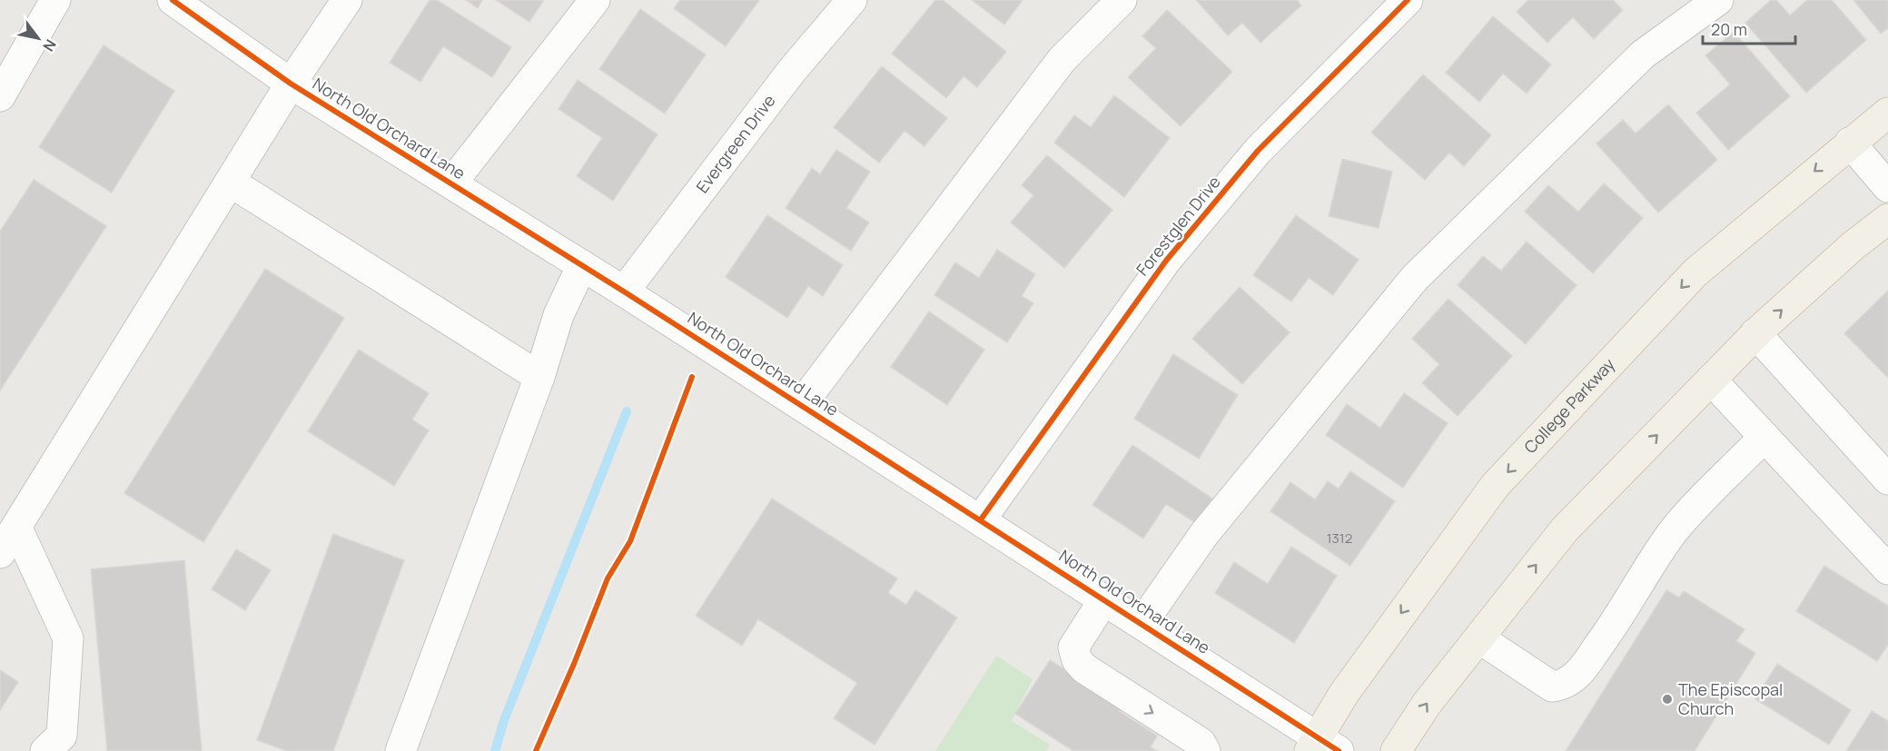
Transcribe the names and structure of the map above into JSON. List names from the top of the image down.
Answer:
{
  "streets": {
    "main road": ["College Parkway"],
    "street": ["North Old Orchard Lane", "Evergreen Drive", "Forestglen Drive"]
  },
  "crossings": [
    ["North Old Orchard Lane", "Evergreen Drive"],
    ["North Old Orchard Lane", "Forestglen Drive"],
    ["North Old Orchard Lane", "College Parkway"]
  ],
  "places": ["The Episcopal Church"],
  "house_numbers": ["1312"],
  "scale_bar": "20 m",
  "north": "bottom right"
}
